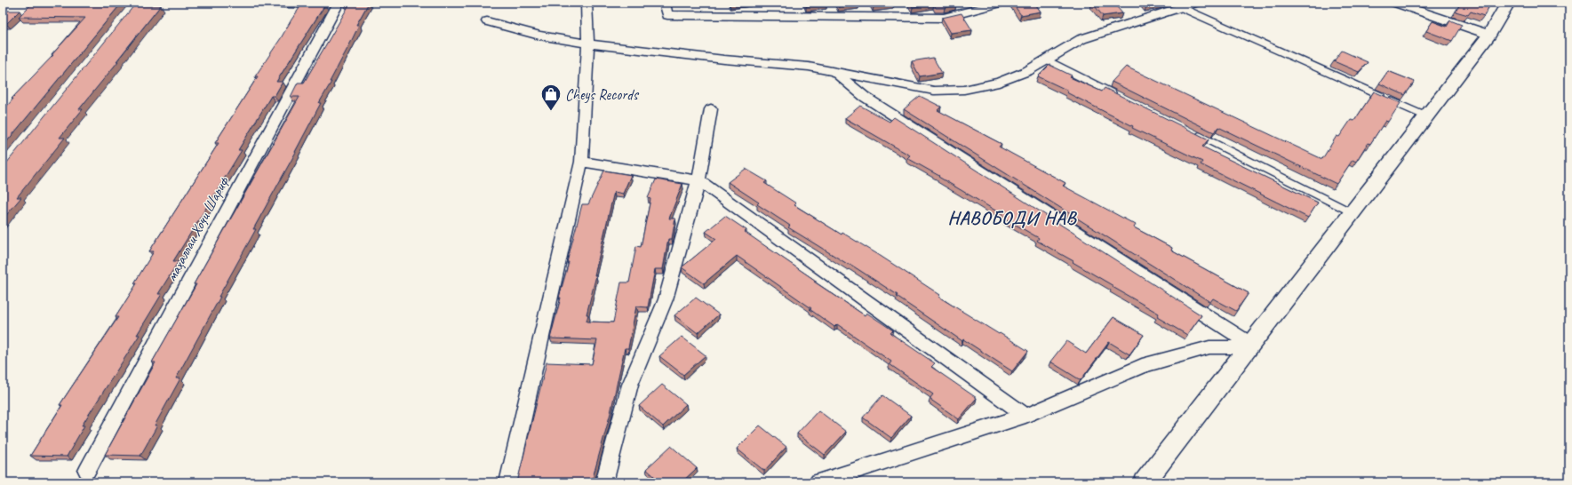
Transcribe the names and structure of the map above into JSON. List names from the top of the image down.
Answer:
{
  "streets": {
    "street": ["маҳаллаи Хоҷи Шариф"]
  },
  "districts": ["НАВОБОДИ НАВ"],
  "places": {
    "shop": ["Cheys Records"]
  }
}
